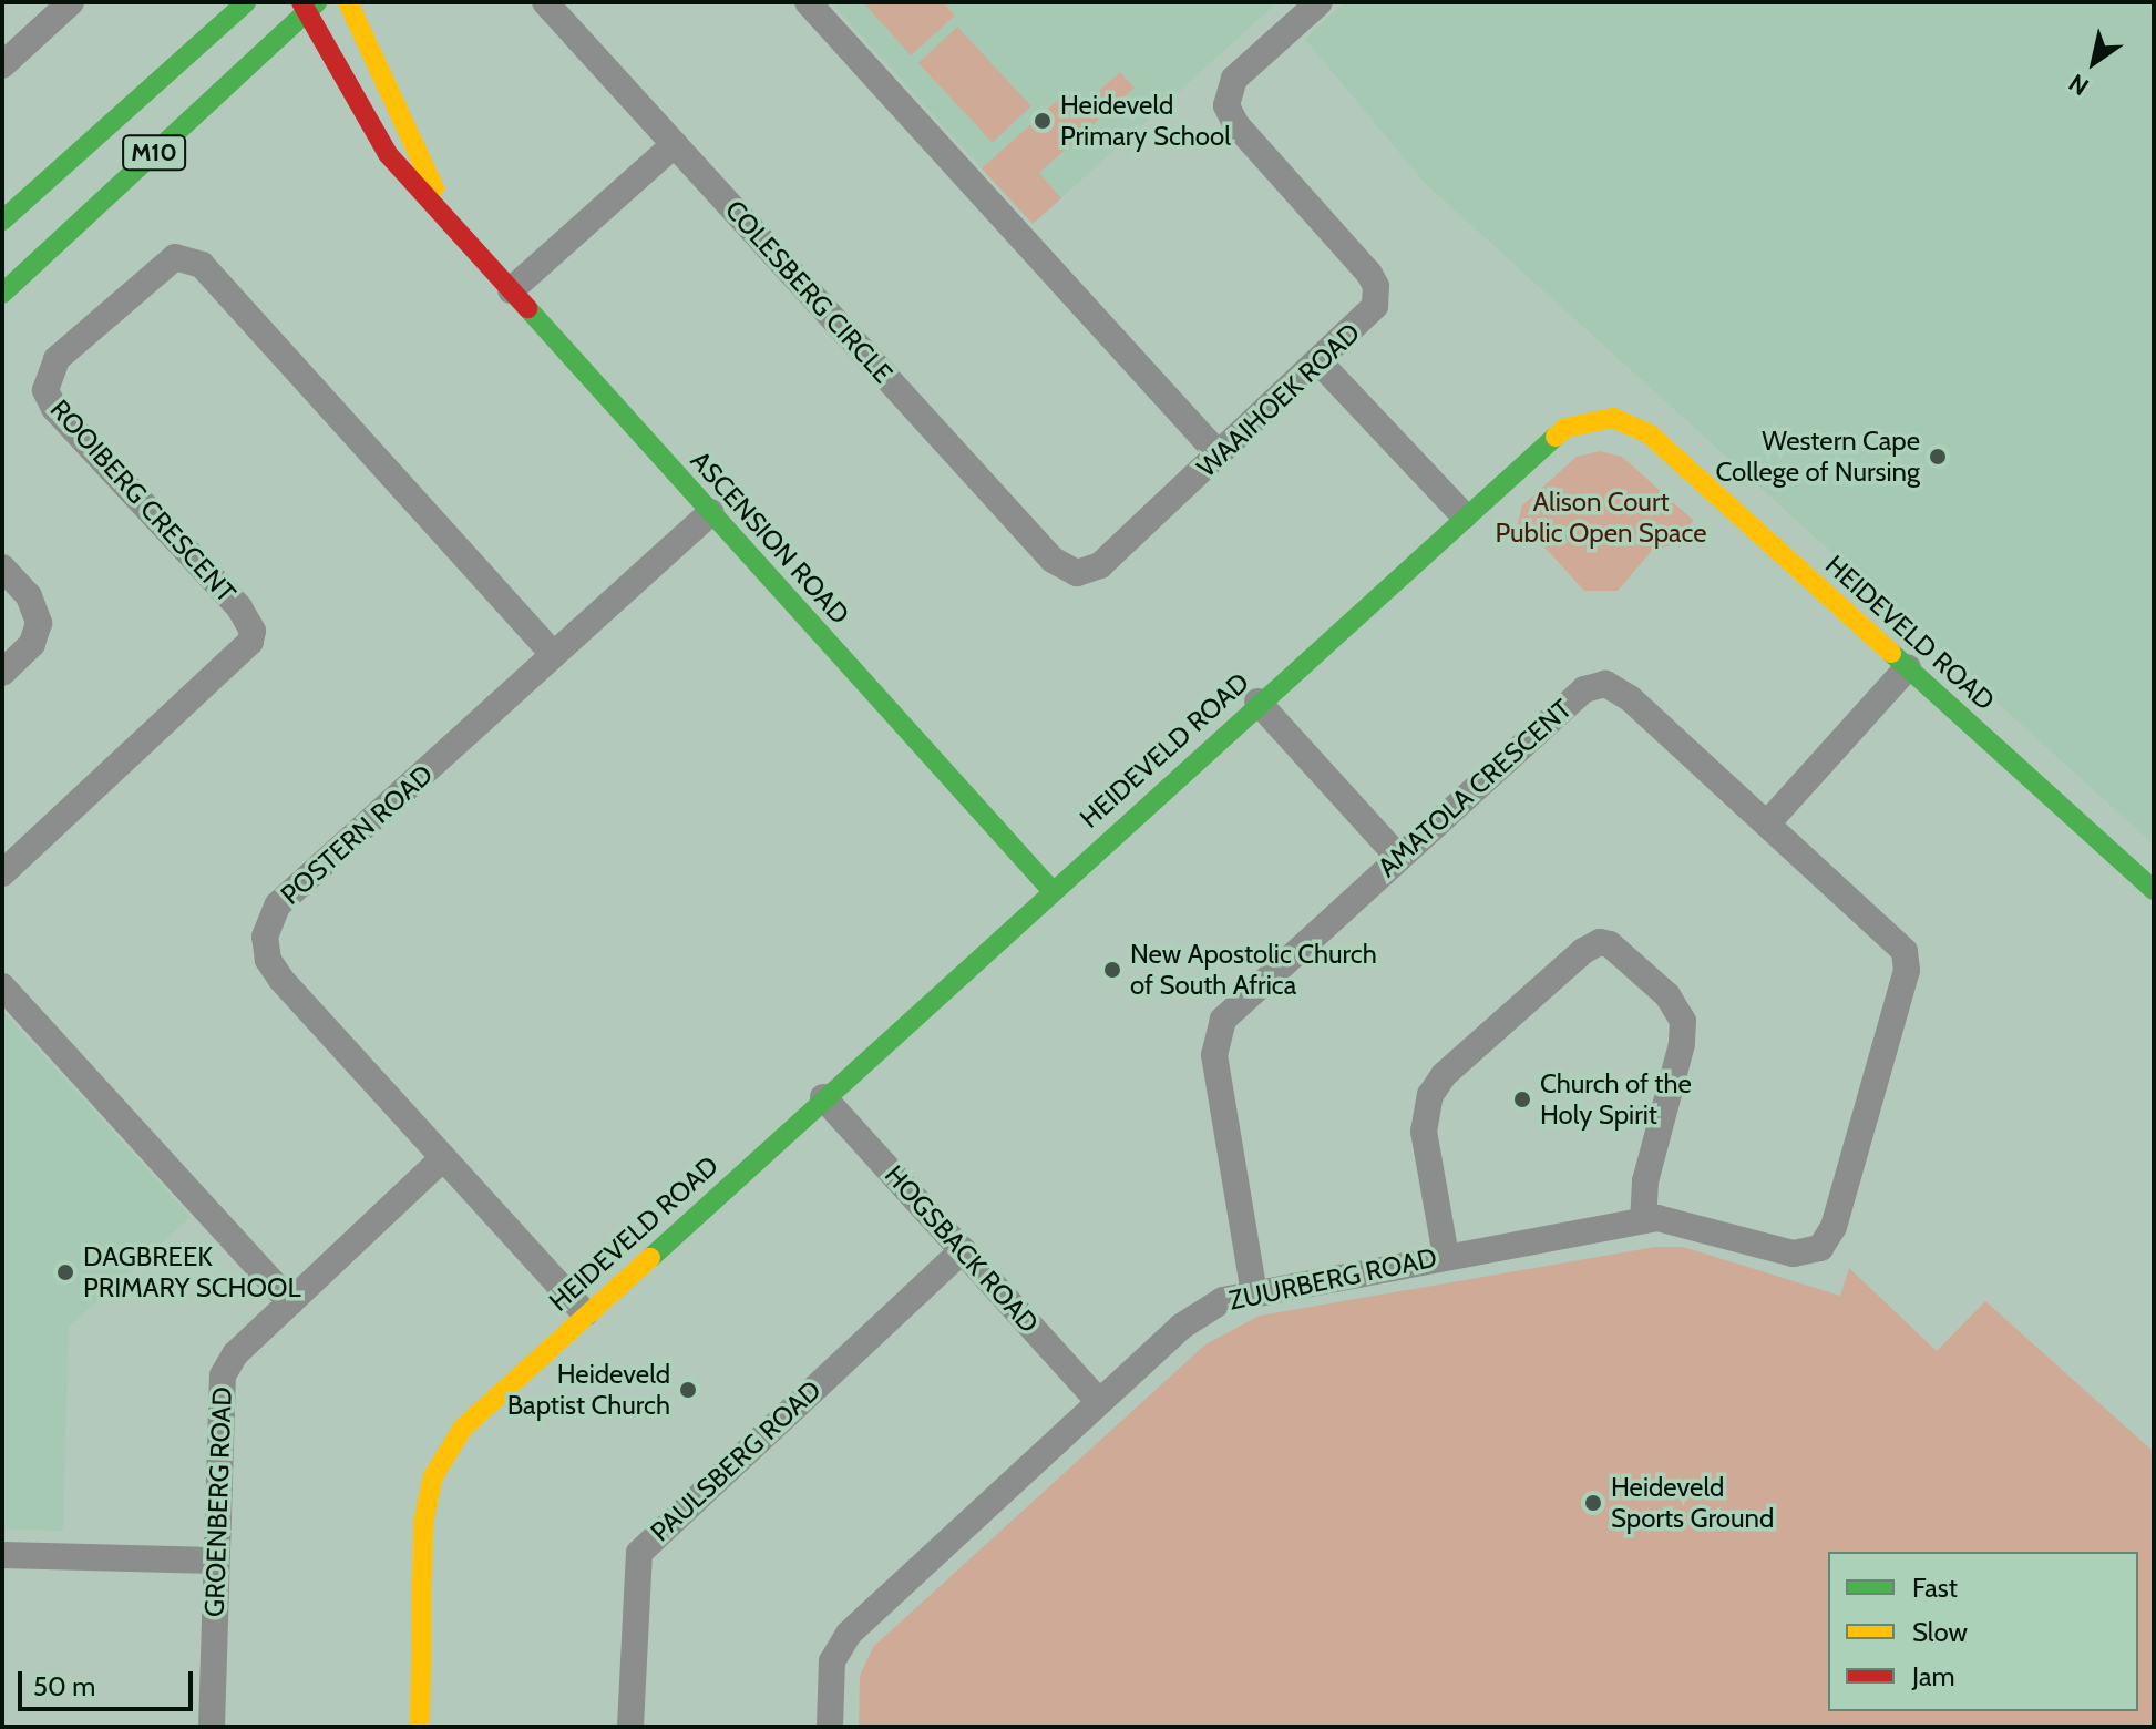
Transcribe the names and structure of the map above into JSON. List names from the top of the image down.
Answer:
{
  "streets": {
    "street": [
      "M10",
      "COLESBERG CIRCLE",
      "WAAIHOEK ROAD",
      "ROOIBERG CRESCENT",
      "ASCENSION ROAD",
      "HEIDEVELD ROAD",
      "AMATOLA CRESCENT",
      "POSTERN ROAD",
      "HOGSBACK ROAD",
      "ZUURBERG ROAD",
      "PAULSBERG ROAD",
      "GROENBERG ROAD"
    ]
  },
  "crossings": [
    ["M10", "ASCENSION ROAD"],
    ["COLESBERG CIRCLE", "WAAIHOEK ROAD"],
    ["ROOIBERG CRESCENT", "POSTERN ROAD"],
    ["ASCENSION ROAD", "HEIDEVELD ROAD"],
    ["ASCENSION ROAD", "POSTERN ROAD"],
    ["HEIDEVELD ROAD", "POSTERN ROAD"],
    ["HEIDEVELD ROAD", "HOGSBACK ROAD"],
    ["AMATOLA CRESCENT", "ZUURBERG ROAD"],
    ["POSTERN ROAD", "GROENBERG ROAD"],
    ["HOGSBACK ROAD", "ZUURBERG ROAD"],
    ["HOGSBACK ROAD", "PAULSBERG ROAD"]
  ],
  "parks": ["Alison Court Public Open Space"],
  "places": [
    "Heideveld Primary School",
    "Western Cape College of Nursing",
    "New Apostolic Church of South Africa",
    "Church of the Holy Spirit",
    "DAGBREEK PRIMARY SCHOOL",
    "Heideveld Baptist Church",
    "Heideveld Sports Ground"
  ],
  "legend": ["Fast", "Slow", "Jam"],
  "scale_bar": "50 m",
  "north": "bottom left"
}
